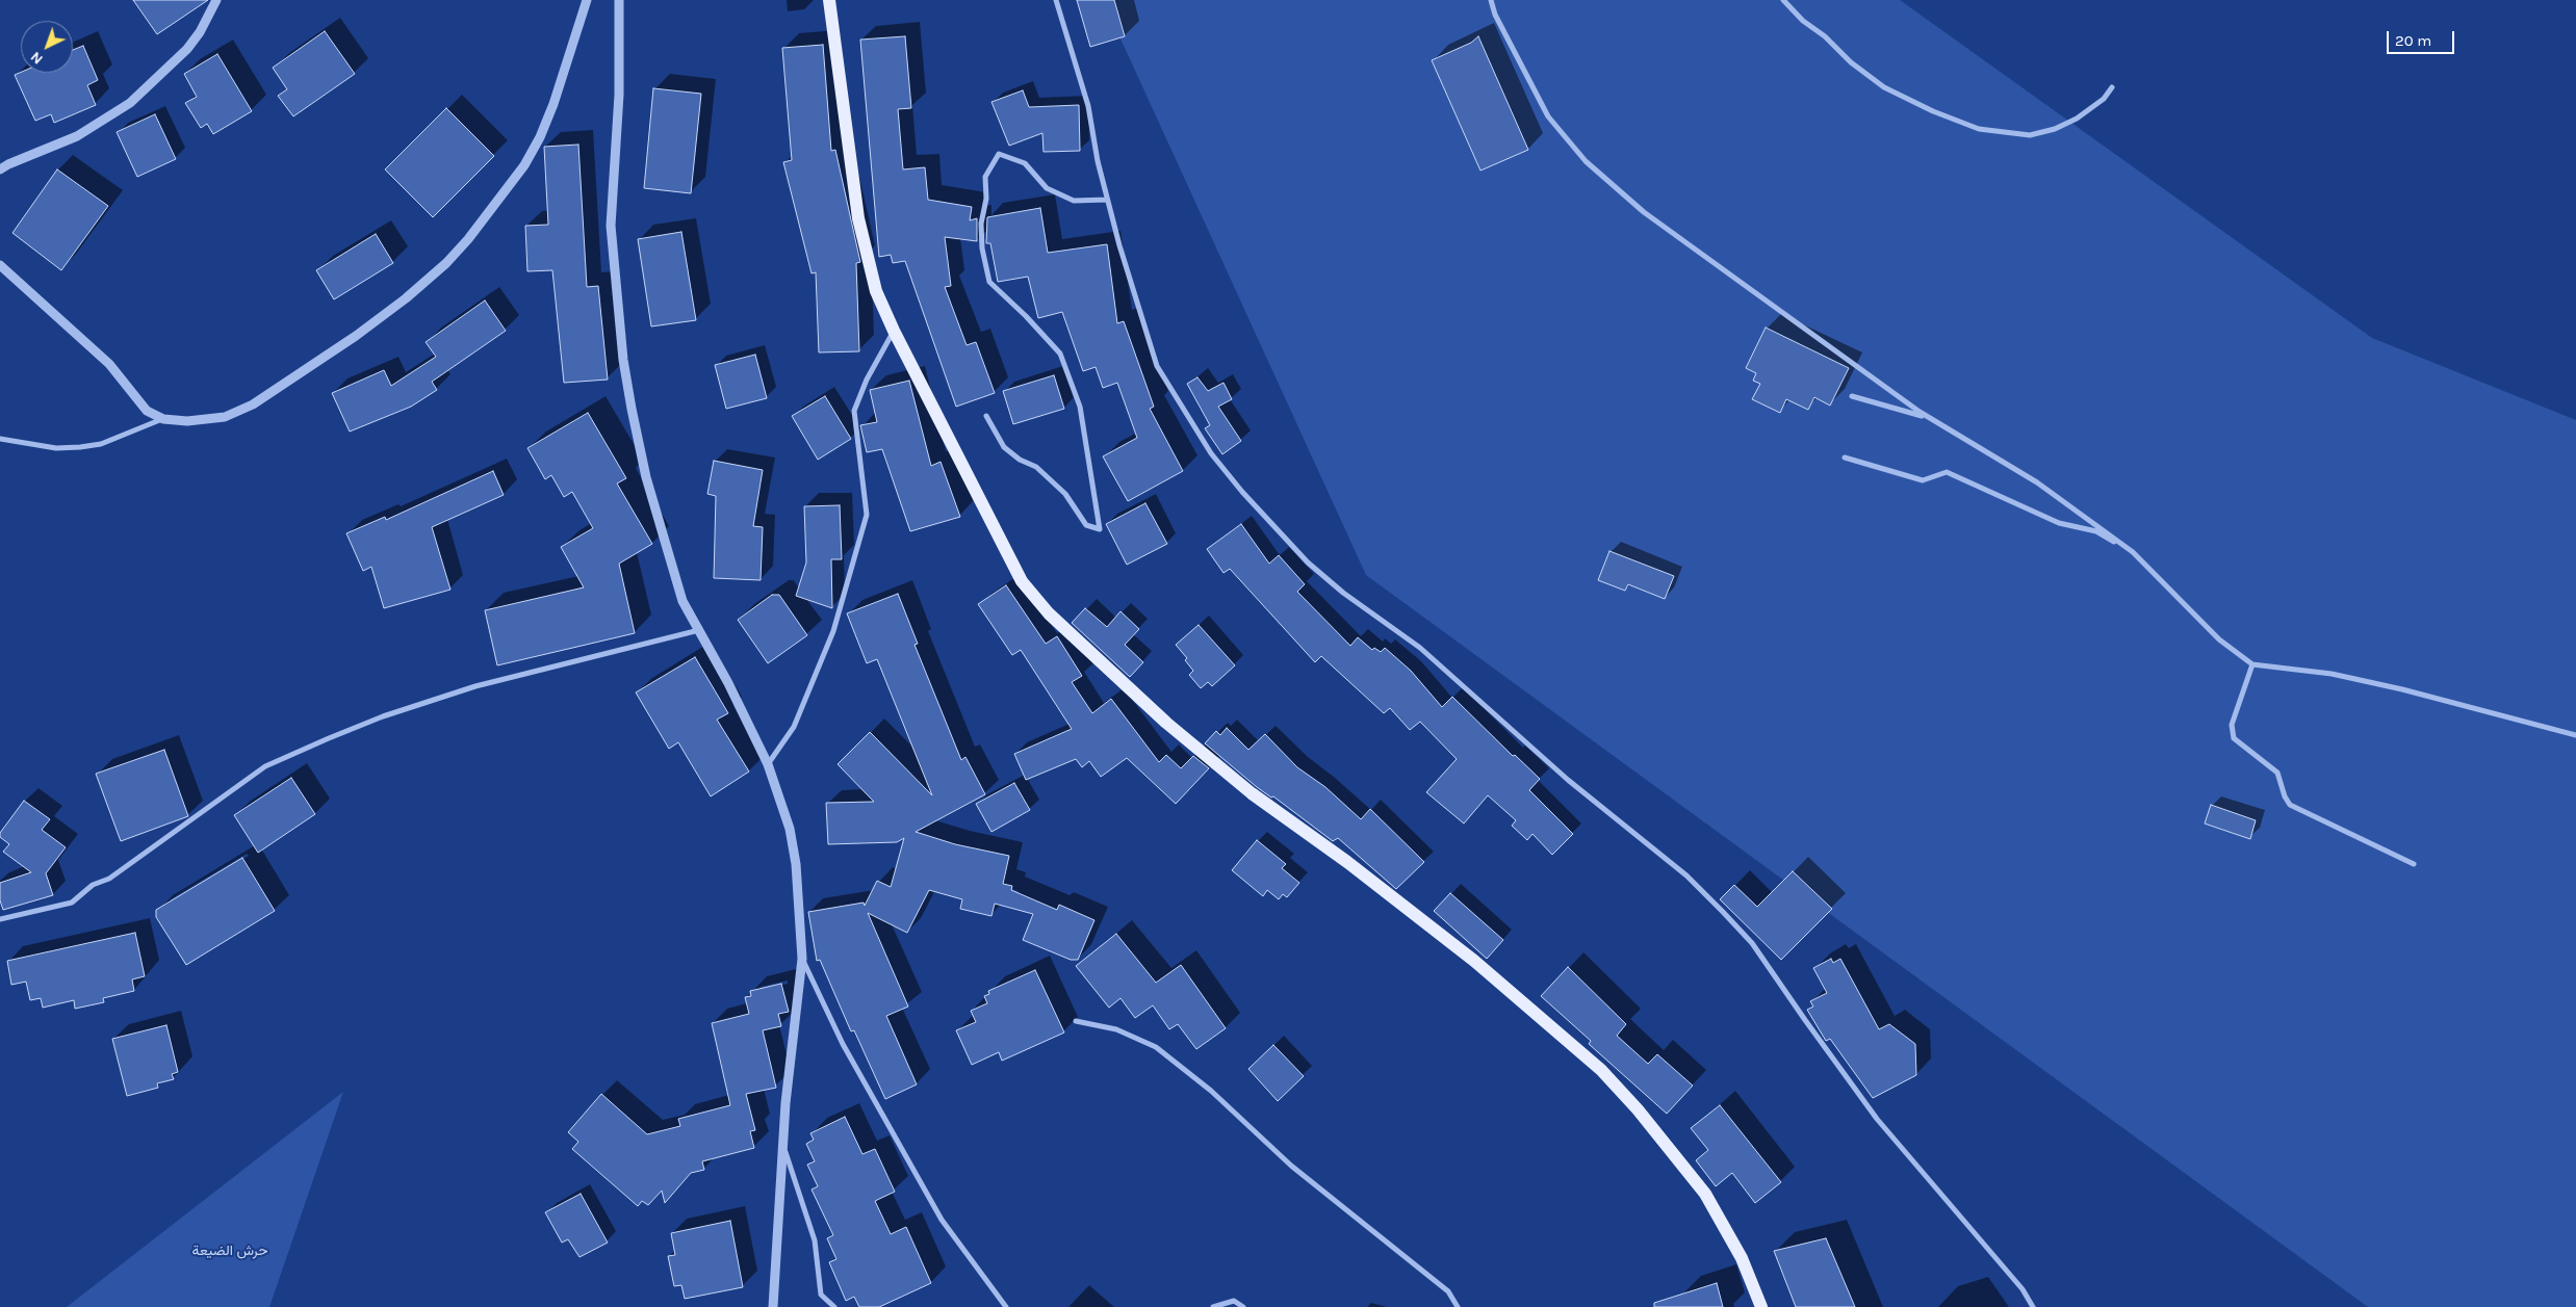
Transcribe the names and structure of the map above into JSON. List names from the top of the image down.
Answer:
{
  "parks": ["حرش الضيعة"],
  "scale_bar": "20 m",
  "north": "bottom left"
}
